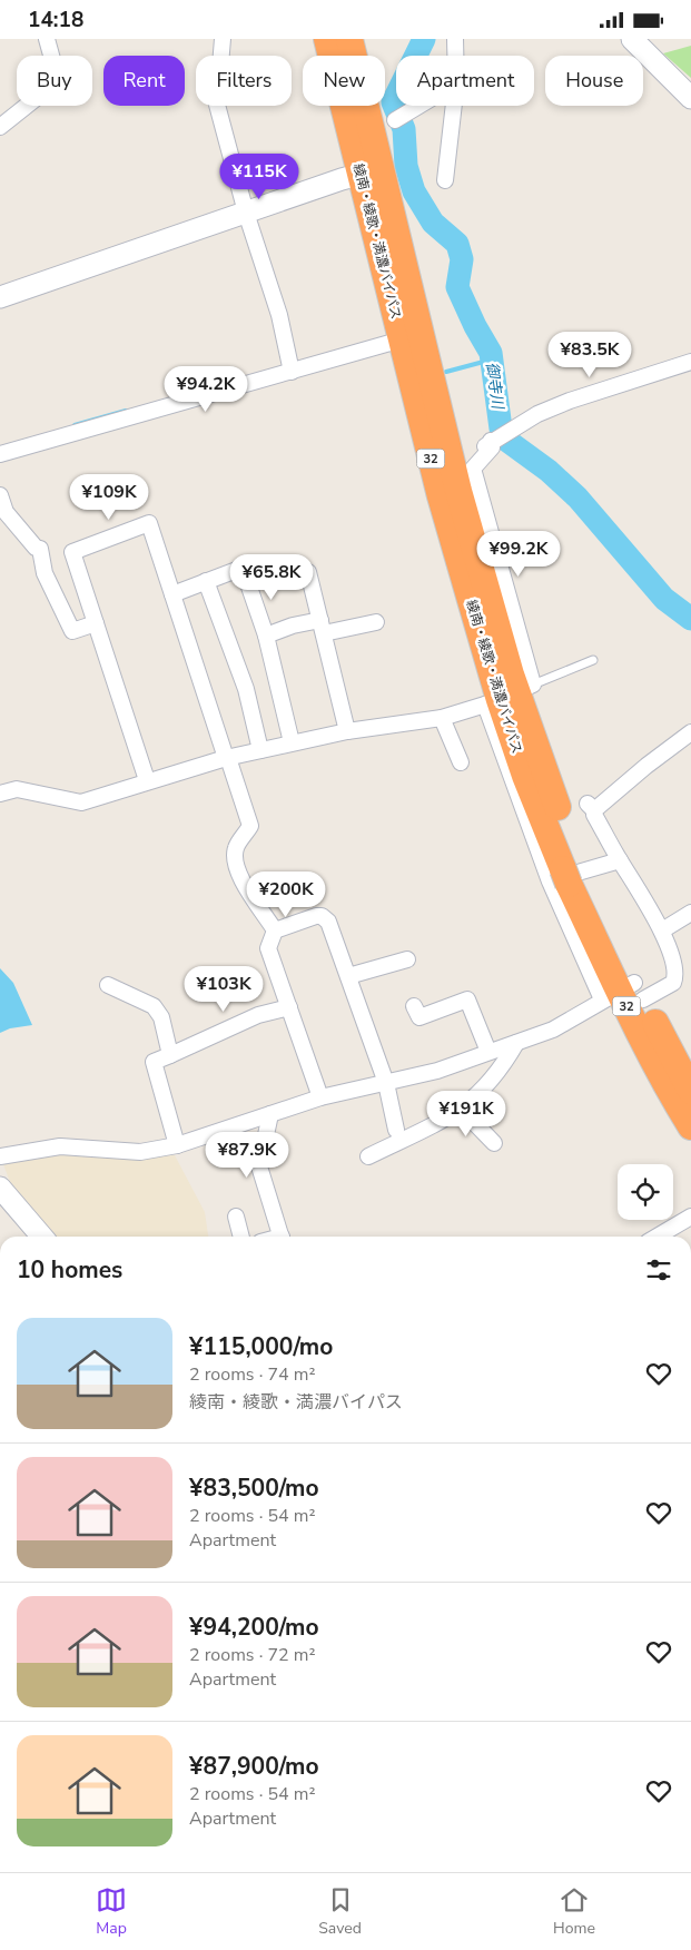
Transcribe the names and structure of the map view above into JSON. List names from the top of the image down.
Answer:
{
  "streets": {
    "highway": ["綾南・綾歌・満濃バイパス", "32"]
  },
  "water": ["御寺川"],
  "page": {
    "status": "14:18",
    "chip": [
      "Buy",
      "Rent",
      "Filters",
      "New",
      "Apartment",
      "House"
    ],
    "price": [
      "¥115K",
      "¥83.5K",
      "¥94.2K",
      "¥109K",
      "¥99.2K",
      "¥65.8K",
      "¥200K",
      "¥103K",
      "¥191K",
      "¥87.9K"
    ],
    "heading": "10 homes",
    "list": [
      {
        "name": "¥115,000/mo",
        "note": "2 rooms · 74 m² · 綾南・綾歌・満濃バイパス"
      },
      {
        "name": "¥83,500/mo",
        "note": "2 rooms · 54 m² · Apartment"
      },
      {
        "name": "¥94,200/mo",
        "note": "2 rooms · 72 m² · Apartment"
      },
      {
        "name": "¥87,900/mo",
        "note": "2 rooms · 54 m² · Apartment"
      }
    ],
    "tabs": ["Map", "Saved", "Home"]
  }
}
